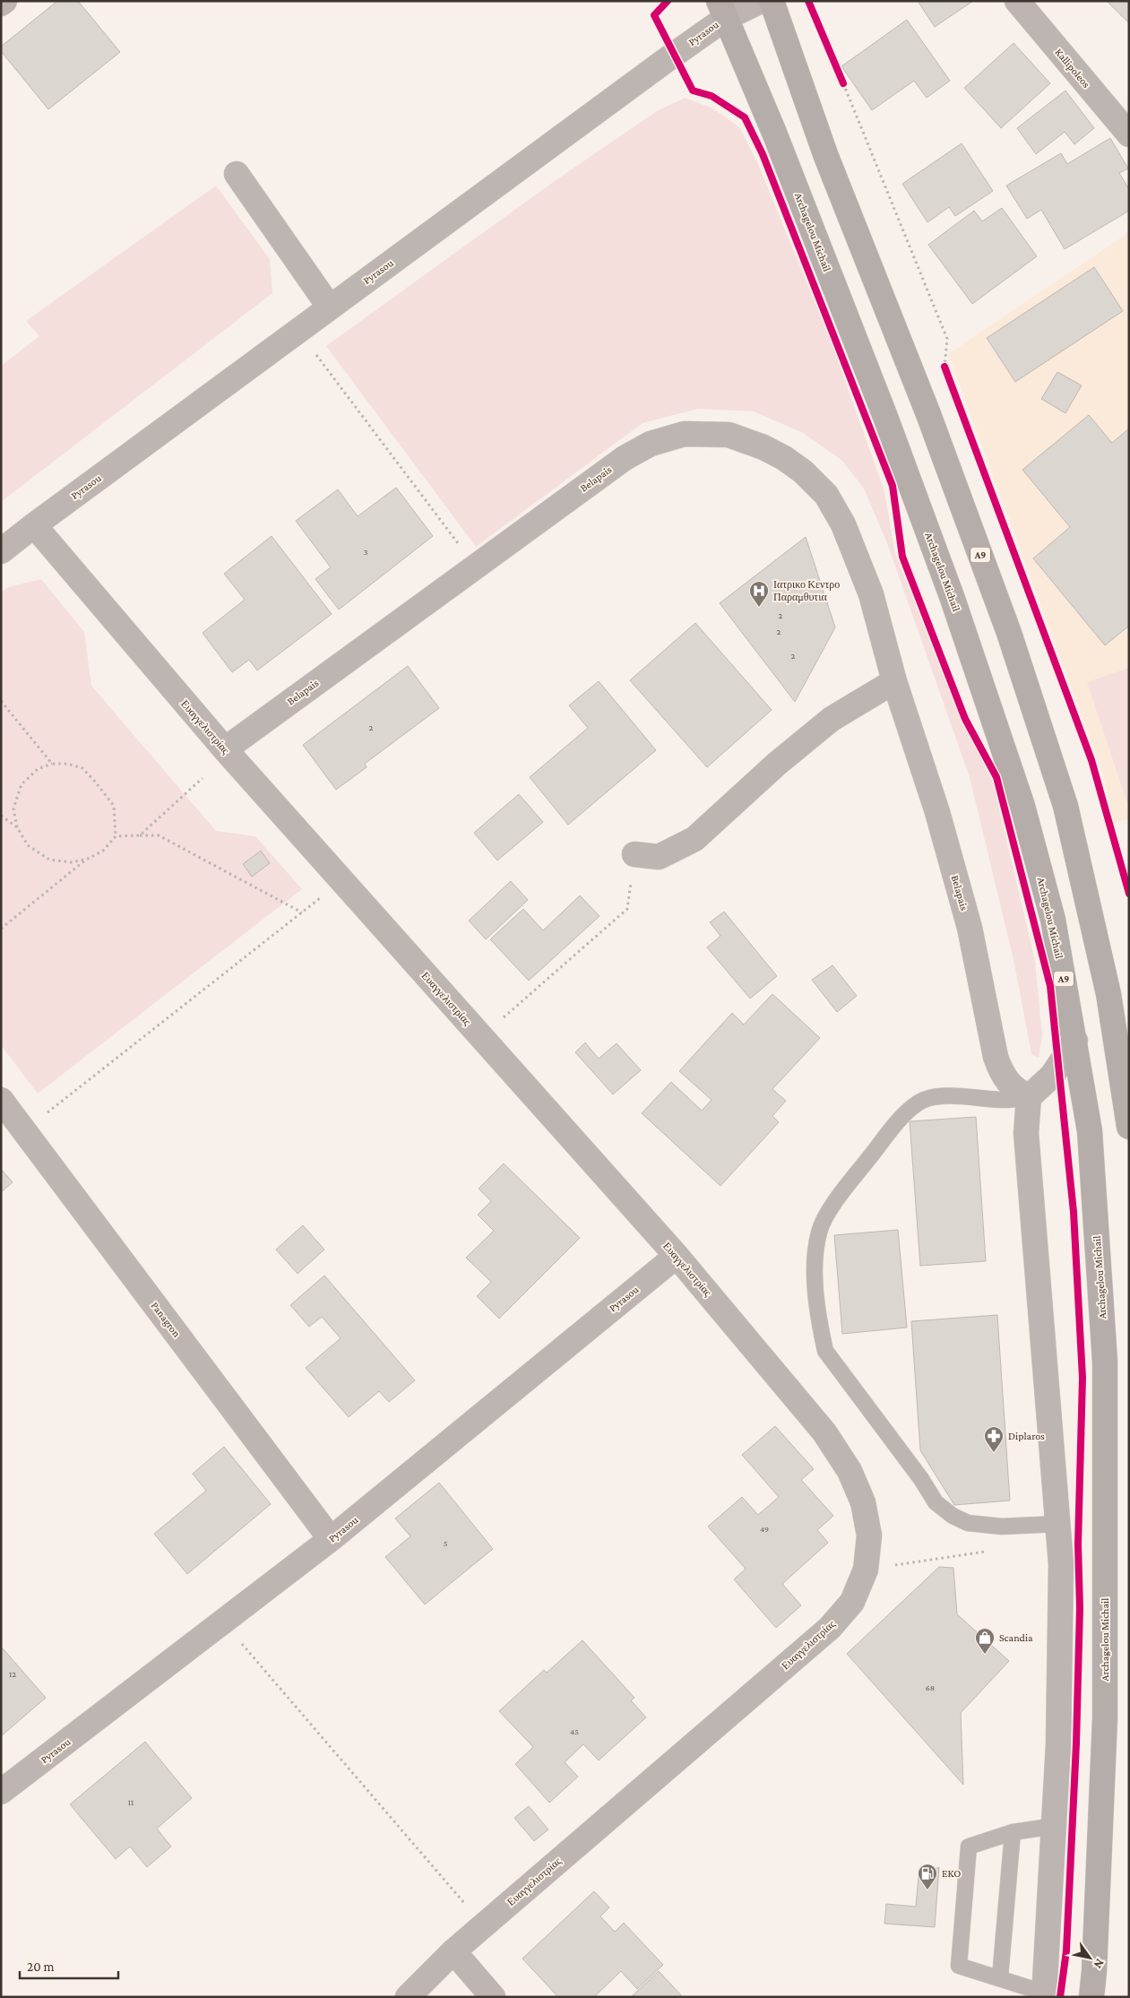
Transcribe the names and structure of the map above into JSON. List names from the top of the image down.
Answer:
{
  "streets": {
    "main road": ["Archagelou Michail", "A9"],
    "street": [
      "Pyrasou",
      "Kallipoleos",
      "Belapais",
      "Ευαγγελιστρίας",
      "Panagron"
    ]
  },
  "crossings": [
    ["Pyrasou", "Archagelou Michail"],
    ["Pyrasou", "Ευαγγελιστρίας"],
    ["Pyrasou", "Panagron"],
    ["Belapais", "Ευαγγελιστρίας"]
  ],
  "places": {
    "hospital": ["Ιατρικο Κεντρο Παραμθυτια"],
    "pharmacy": ["Diplaros"],
    "shop": ["Scandia"],
    "fuel station": ["EKO"]
  },
  "house_numbers": [
    "3",
    "2",
    "2",
    "2",
    "2",
    "49",
    "5",
    "12",
    "68",
    "45",
    "11"
  ],
  "scale_bar": "20 m",
  "north": "bottom right"
}
